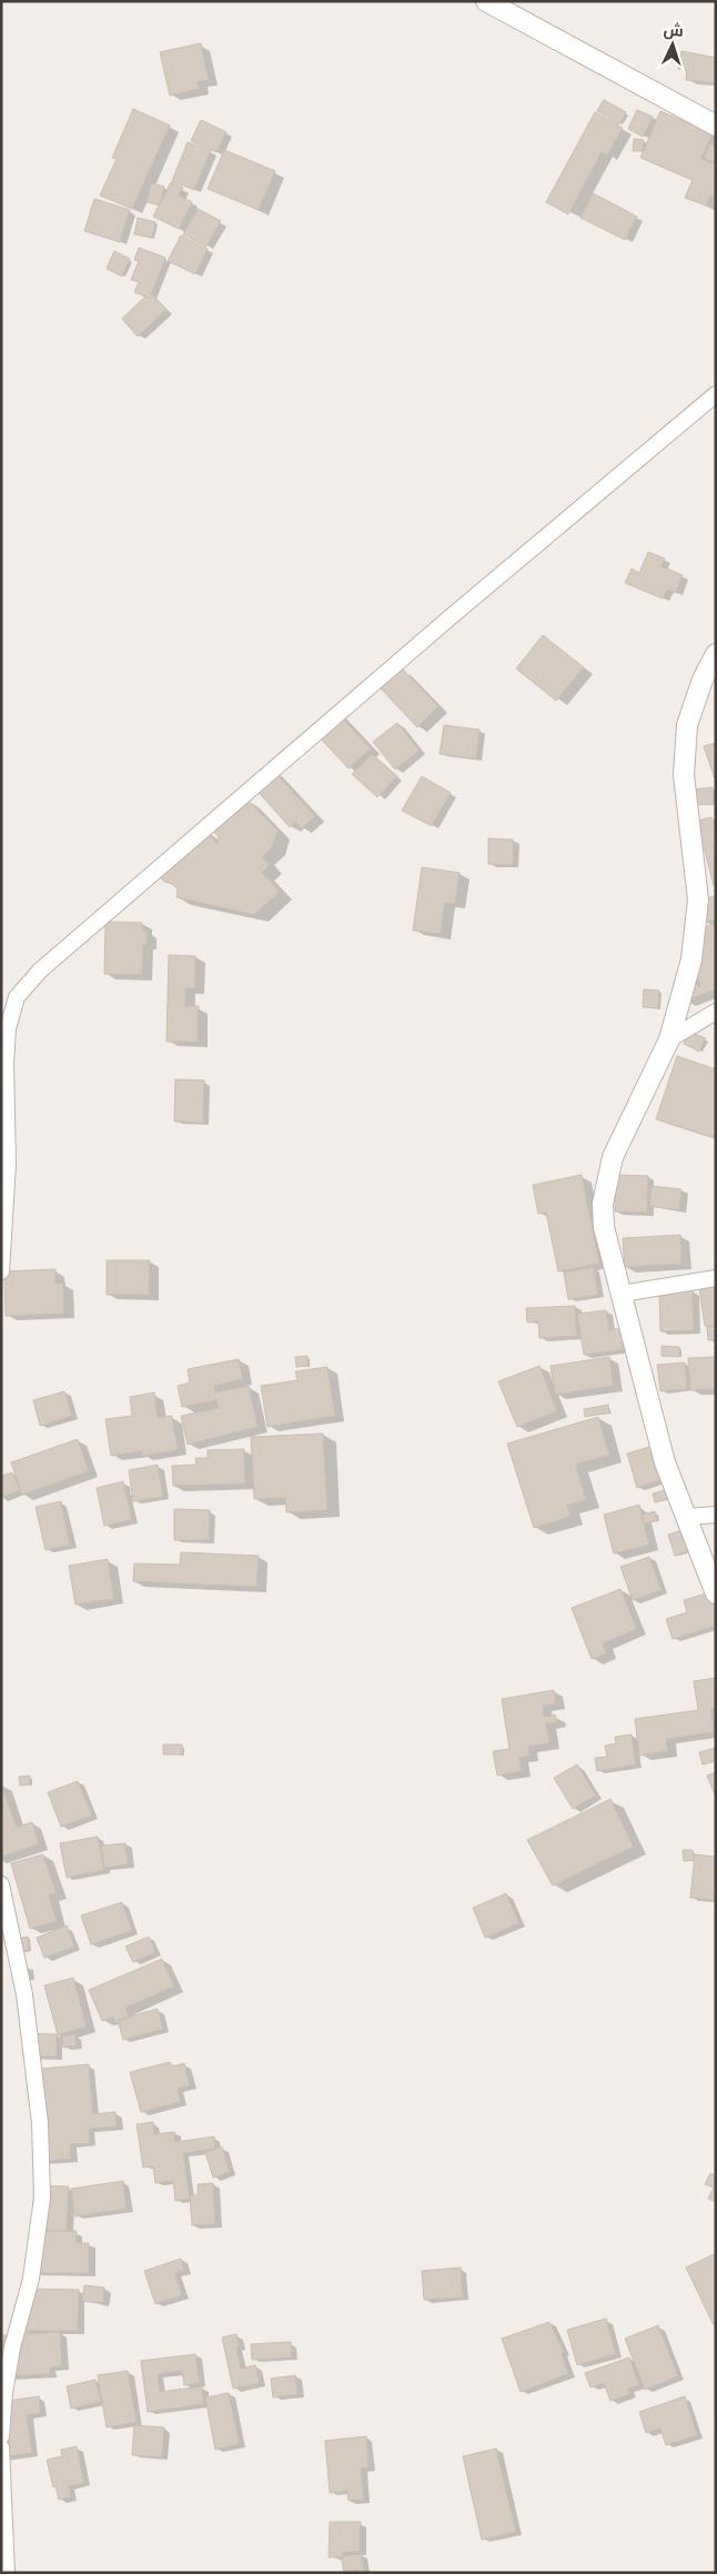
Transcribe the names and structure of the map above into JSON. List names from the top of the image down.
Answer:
{
  "north": "top"
}
